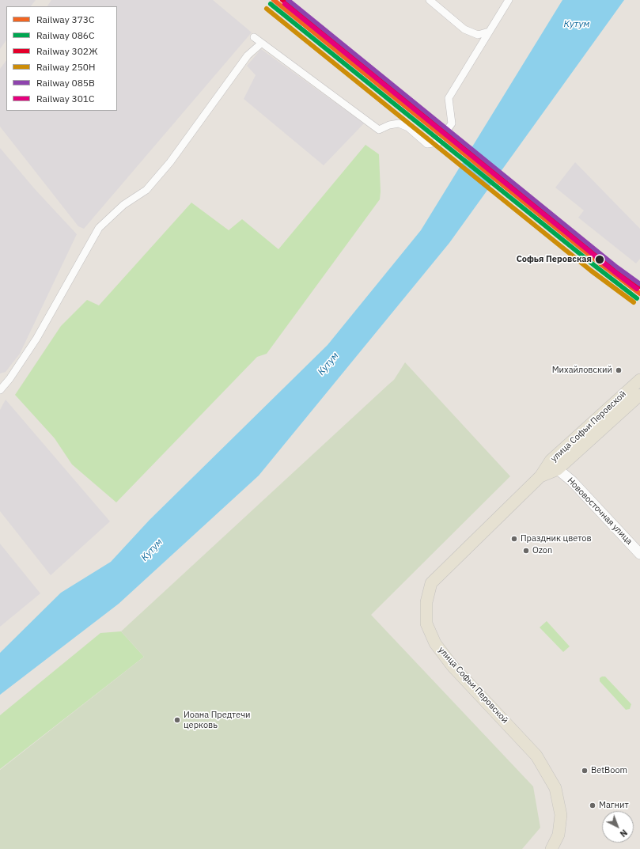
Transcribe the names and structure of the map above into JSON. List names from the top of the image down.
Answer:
{
  "streets": {
    "main road": ["улица Софьи Перовской", "Нововосточная улица"]
  },
  "crossings": [
    ["улица Софьи Перовской", "Нововосточная улица"]
  ],
  "water": ["Кутум"],
  "places": [
    "Софья Перовская",
    "Михайловский",
    "Праздник цветов",
    "Ozon",
    "Иоана Предтечи церковь",
    "BetBoom",
    "Магнит"
  ],
  "lines": [
    "rail line 373C",
    "rail line 302Ж",
    "rail line 085В",
    "rail line 086С",
    "rail line 301С",
    "rail line 250Н"
  ],
  "legend": [
    "Railway 373C",
    "Railway 086С",
    "Railway 302Ж",
    "Railway 250Н",
    "Railway 085В",
    "Railway 301С"
  ],
  "north": "bottom right"
}
